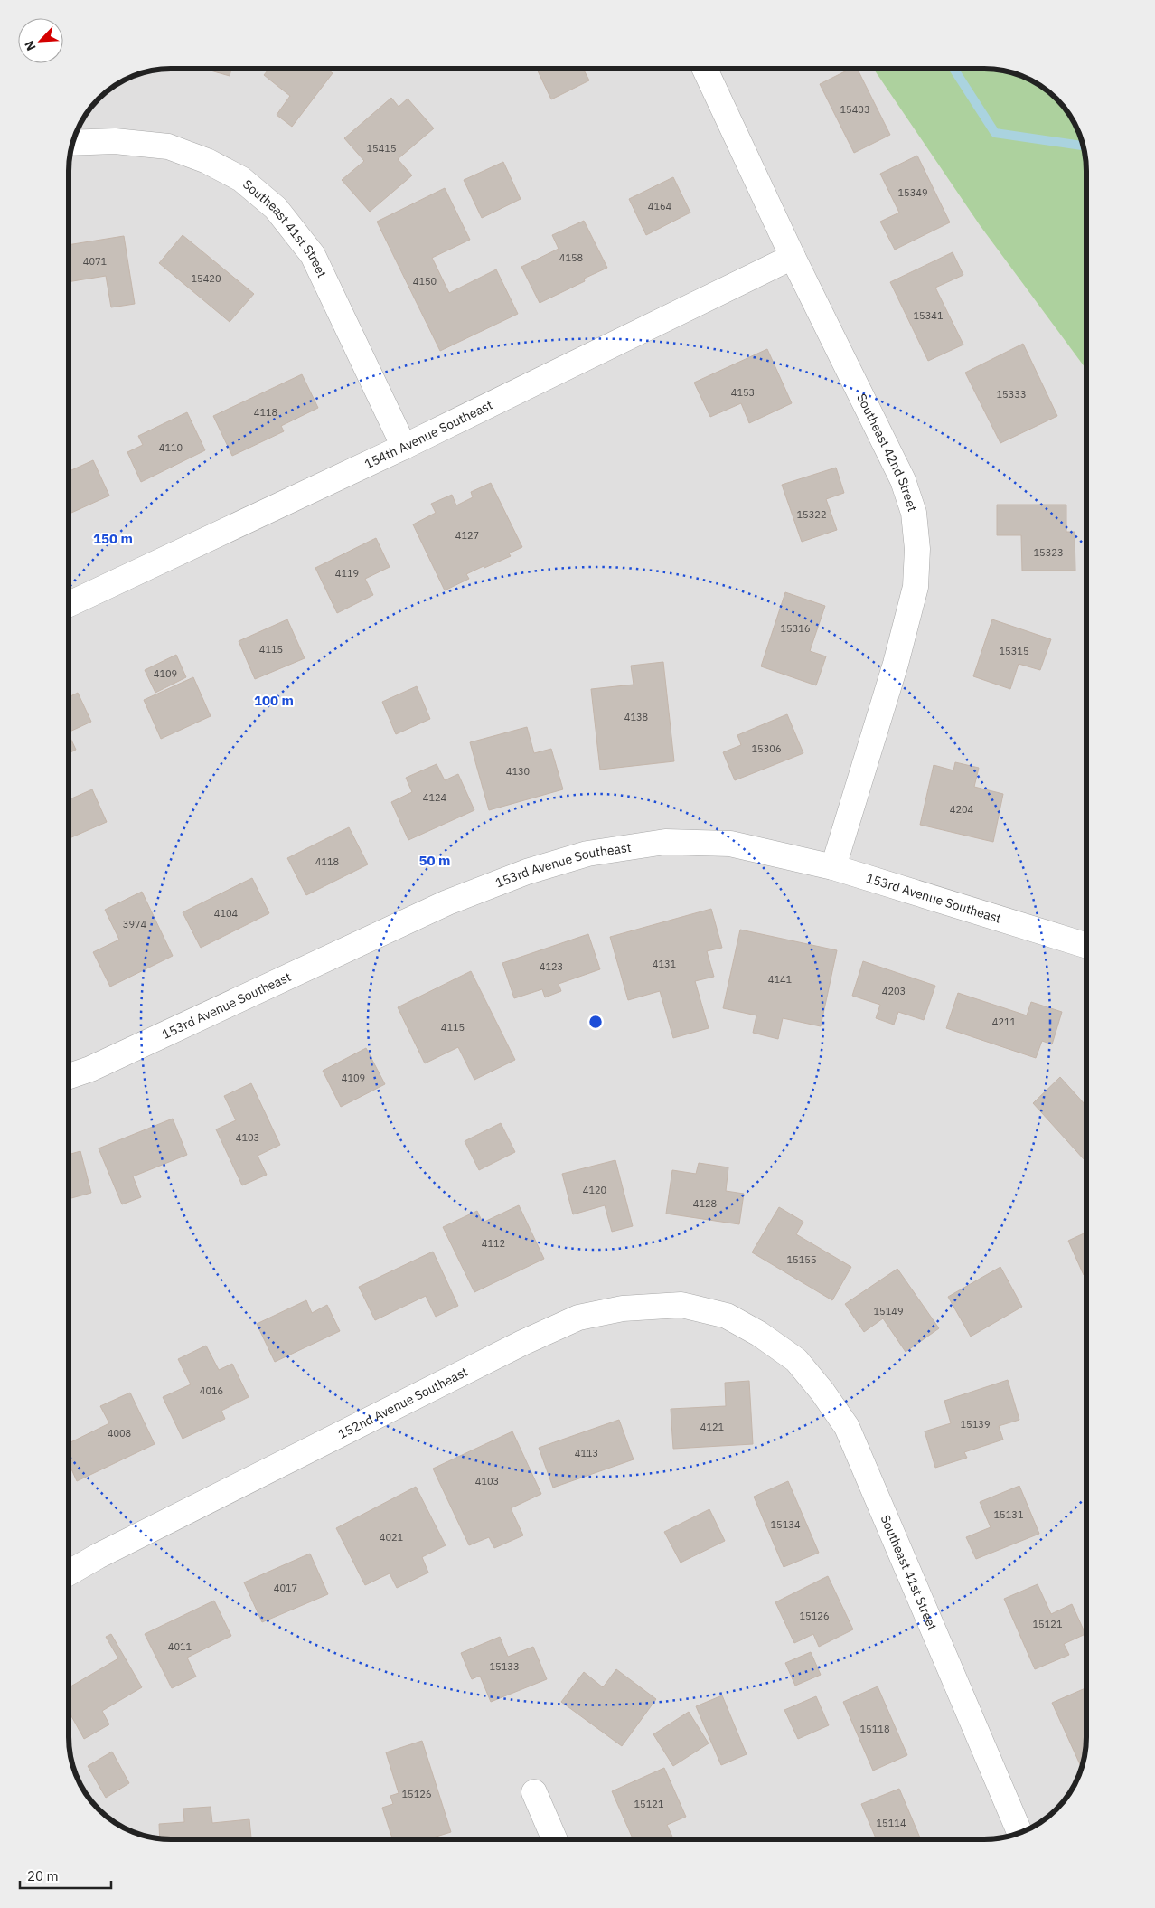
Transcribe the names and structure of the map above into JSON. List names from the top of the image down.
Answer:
{
  "streets": {
    "street": [
      "Southeast 41st Street",
      "154th Avenue Southeast",
      "Southeast 42nd Street",
      "153rd Avenue Southeast",
      "152nd Avenue Southeast"
    ]
  },
  "crossings": [
    ["Southeast 41st Street", "154th Avenue Southeast"],
    ["Southeast 41st Street", "152nd Avenue Southeast"],
    ["154th Avenue Southeast", "Southeast 42nd Street"],
    ["Southeast 42nd Street", "153rd Avenue Southeast"]
  ],
  "house_numbers": [
    "15403",
    "15415",
    "15349",
    "4164",
    "4158",
    "4071",
    "15420",
    "4150",
    "15341",
    "4153",
    "15333",
    "4118",
    "4110",
    "15322",
    "4127",
    "15323",
    "4119",
    "15316",
    "4115",
    "15315",
    "4109",
    "4138",
    "15306",
    "4130",
    "4124",
    "4204",
    "4118",
    "4104",
    "3974",
    "4131",
    "4123",
    "4141",
    "4203",
    "4211",
    "4115",
    "4109",
    "4103",
    "4120",
    "4128",
    "4112",
    "15155",
    "15149",
    "4016",
    "15139",
    "4121",
    "4008",
    "4113",
    "4103",
    "15131",
    "15134",
    "4021",
    "4017",
    "15126",
    "15121",
    "4011",
    "15133",
    "15118",
    "15126",
    "15121",
    "15114"
  ],
  "scale_bar": "20 m",
  "north": "bottom left",
  "rings": ["150 m", "100 m", "50 m"]
}
